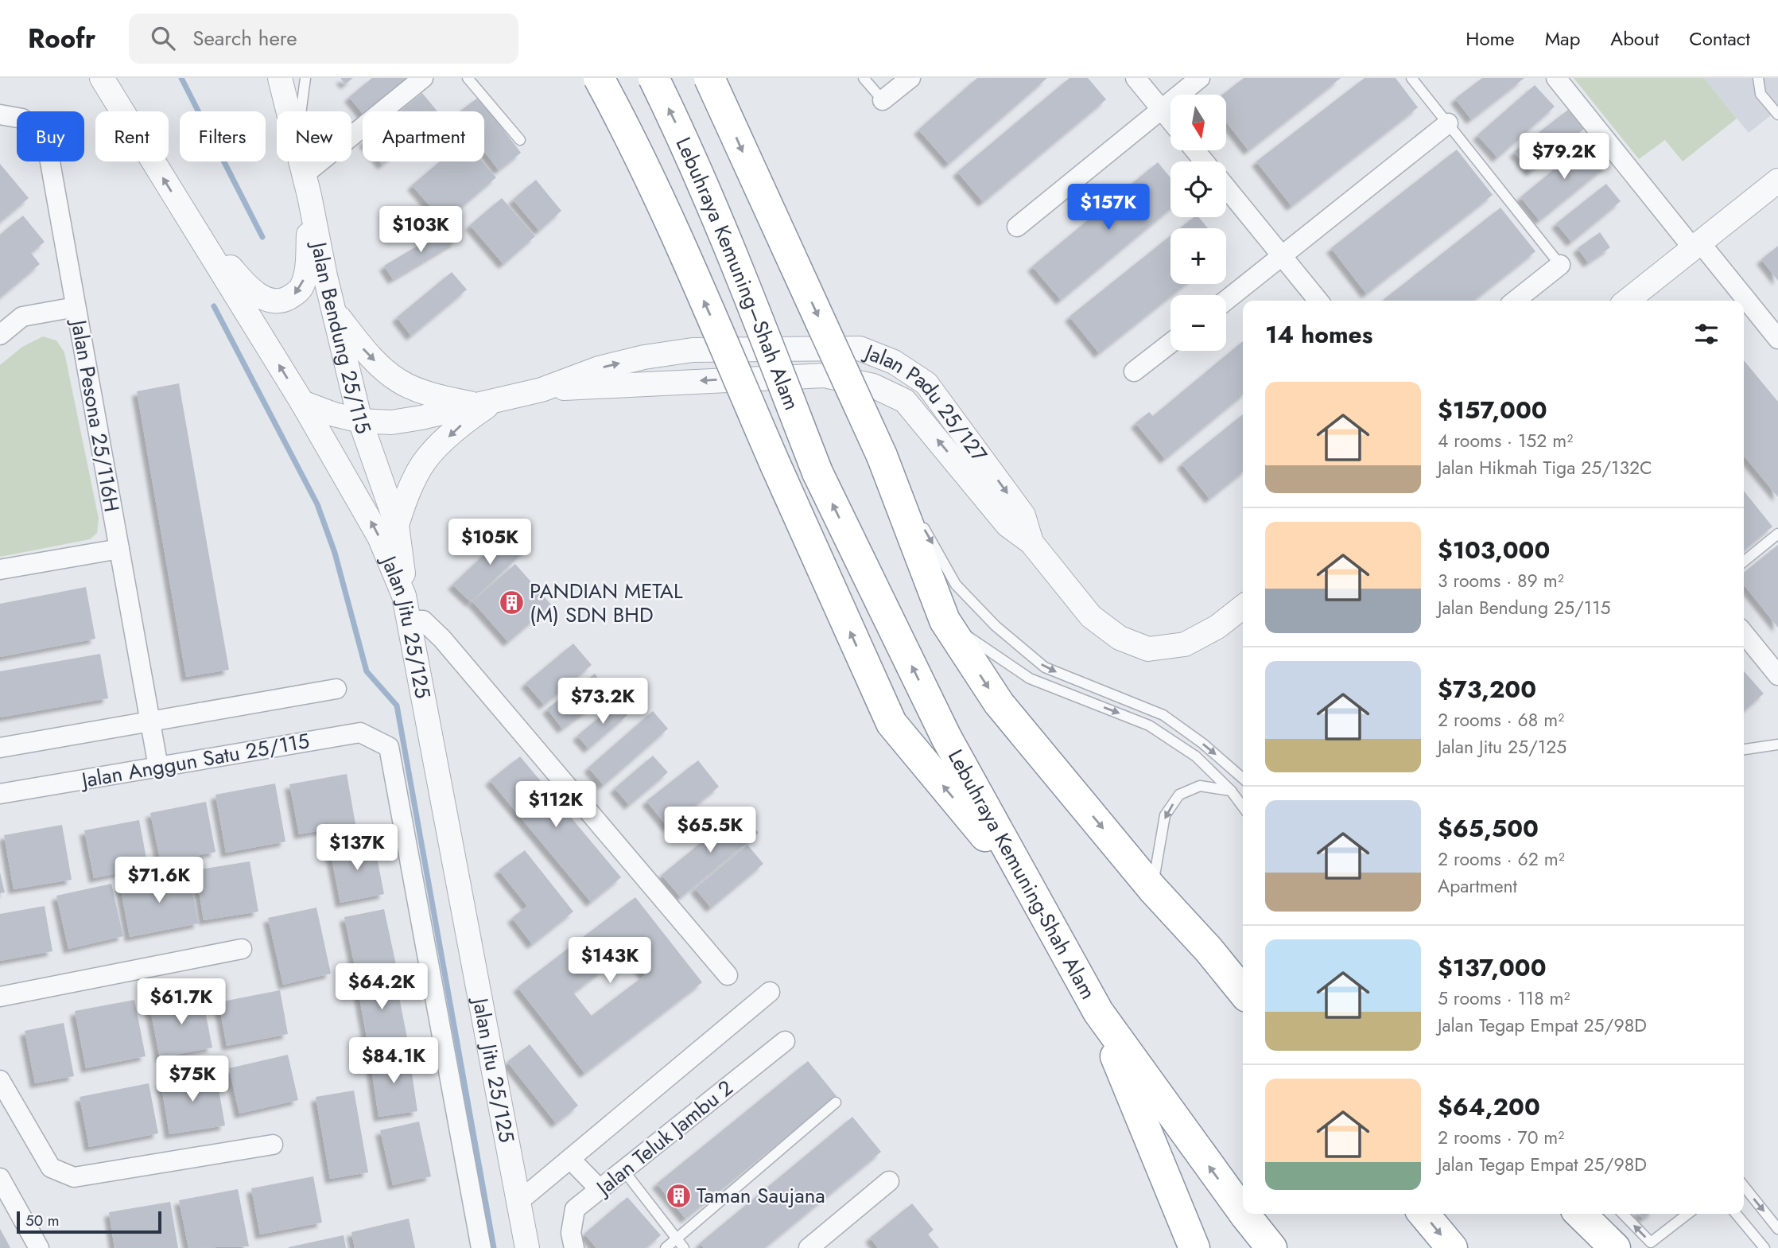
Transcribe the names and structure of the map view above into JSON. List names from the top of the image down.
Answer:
{
  "streets": {
    "highway": ["Lebuhraya Kemuning–Shah Alam", "Lebuhraya Kemuning-Shah Alam"],
    "street": [
      "Jalan Bendung 25/115",
      "Jalan Padu 25/127",
      "Jalan Pesona 25/116H",
      "Jalan Jitu 25/125",
      "Jalan Anggun Satu 25/115",
      "Jalan Teluk Jambu 2"
    ]
  },
  "crossings": [
    ["Lebuhraya Kemuning–Shah Alam", "Lebuhraya Kemuning-Shah Alam"],
    ["Jalan Bendung 25/115", "Jalan Padu 25/127"],
    ["Jalan Bendung 25/115", "Jalan Jitu 25/125"],
    ["Jalan Padu 25/127", "Jalan Jitu 25/125"],
    ["Jalan Pesona 25/116H", "Jalan Anggun Satu 25/115"]
  ],
  "one_way": ["Jalan Jitu 25/125"],
  "places": {
    "building": ["PANDIAN METAL (M) SDN BHD", "Taman Saujana"]
  },
  "scale_bar": "50 m",
  "north": "bottom",
  "page": {
    "header": "Roofr",
    "search": "Search here",
    "nav": [
      "Home",
      "Map",
      "About",
      "Contact"
    ],
    "map_buttons": ["+", "−"],
    "chip": [
      "Buy",
      "Rent",
      "Filters",
      "New",
      "Apartment"
    ],
    "price": [
      "$79.2K",
      "$157K",
      "$103K",
      "$105K",
      "$73.2K",
      "$112K",
      "$65.5K",
      "$137K",
      "$71.6K",
      "$143K",
      "$64.2K",
      "$61.7K",
      "$84.1K",
      "$75K"
    ],
    "heading": "14 homes",
    "list": [
      {
        "name": "$157,000",
        "note": "4 rooms · 152 m² · Jalan Hikmah Tiga 25/132C"
      },
      {
        "name": "$103,000",
        "note": "3 rooms · 89 m² · Jalan Bendung 25/115"
      },
      {
        "name": "$73,200",
        "note": "2 rooms · 68 m² · Jalan Jitu 25/125"
      },
      {
        "name": "$65,500",
        "note": "2 rooms · 62 m² · Apartment"
      },
      {
        "name": "$137,000",
        "note": "5 rooms · 118 m² · Jalan Tegap Empat 25/98D"
      },
      {
        "name": "$64,200",
        "note": "2 rooms · 70 m² · Jalan Tegap Empat 25/98D"
      }
    ],
    "scale": "50 m"
  }
}
